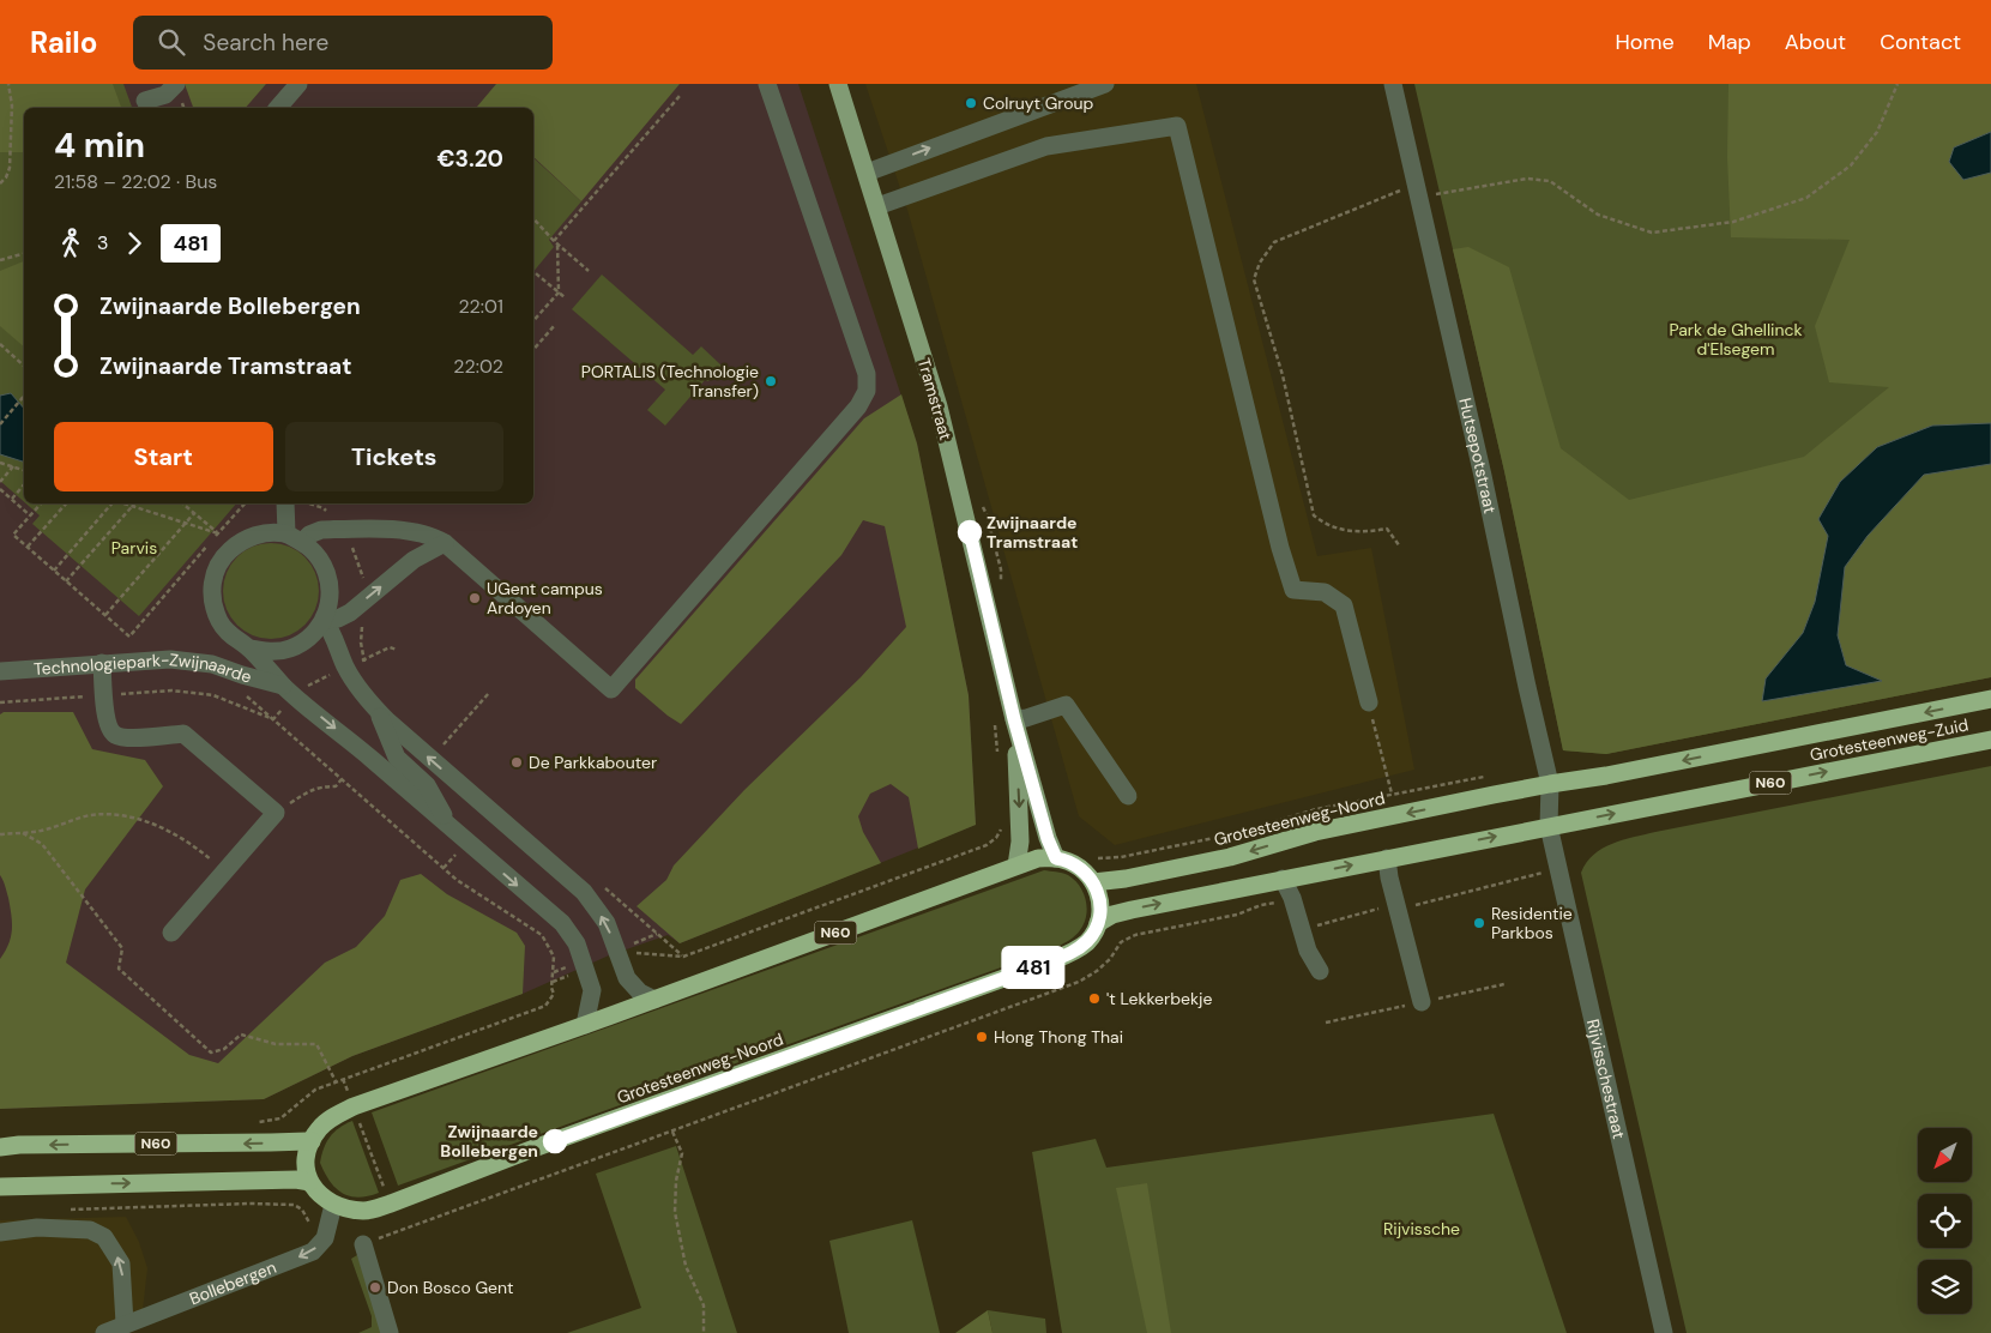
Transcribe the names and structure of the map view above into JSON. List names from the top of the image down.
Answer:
{
  "streets": {
    "highway": ["Grotesteenweg-Zuid", "N60", "Grotesteenweg-Noord"],
    "main road": ["Tramstraat"],
    "street": [
      "Hutsepotstraat",
      "Technologiepark-Zwijnaarde",
      "Rijvisschestraat",
      "Bollebergen"
    ]
  },
  "crossings": [
    ["Tramstraat", "N60"],
    ["Hutsepotstraat", "Grotesteenweg-Zuid"],
    ["Hutsepotstraat", "Grotesteenweg-Noord"],
    ["Hutsepotstraat", "Rijvisschestraat"],
    ["Technologiepark-Zwijnaarde", "N60"],
    ["Grotesteenweg-Zuid", "Grotesteenweg-Noord"],
    ["Grotesteenweg-Zuid", "Rijvisschestraat"],
    ["Grotesteenweg-Noord", "Rijvisschestraat"],
    ["Grotesteenweg-Noord", "Bollebergen"]
  ],
  "one_way": ["Bollebergen"],
  "parks": ["Park de Ghellinck d'Elsegem", "Parvis", "Rijvissche"],
  "places": [
    "Colruyt Group",
    "PORTALIS (Technologie Transfer)",
    "Zwijnaarde Tramstraat",
    "UGent campus Ardoyen",
    "De Parkkabouter",
    "Residentie Parkbos",
    "'t Lekkerbekje",
    "Hong Thong Thai",
    "Zwijnaarde Bollebergen",
    "Don Bosco Gent"
  ],
  "lines": ["bus line 481"],
  "north": "bottom left",
  "page": {
    "header": "Railo",
    "search": "Search here",
    "nav": [
      "Home",
      "Map",
      "About",
      "Contact"
    ],
    "on_map": "481",
    "heading": ["4 min", "21:58 – 22:02 · Bus", "€3.20"],
    "legs": ["3", "481"],
    "list": [
      {
        "name": "Zwijnaarde Bollebergen",
        "value": "22:01"
      },
      {
        "name": "Zwijnaarde Tramstraat",
        "value": "22:02"
      }
    ],
    "buttons": ["Start", "Tickets"]
  }
}
